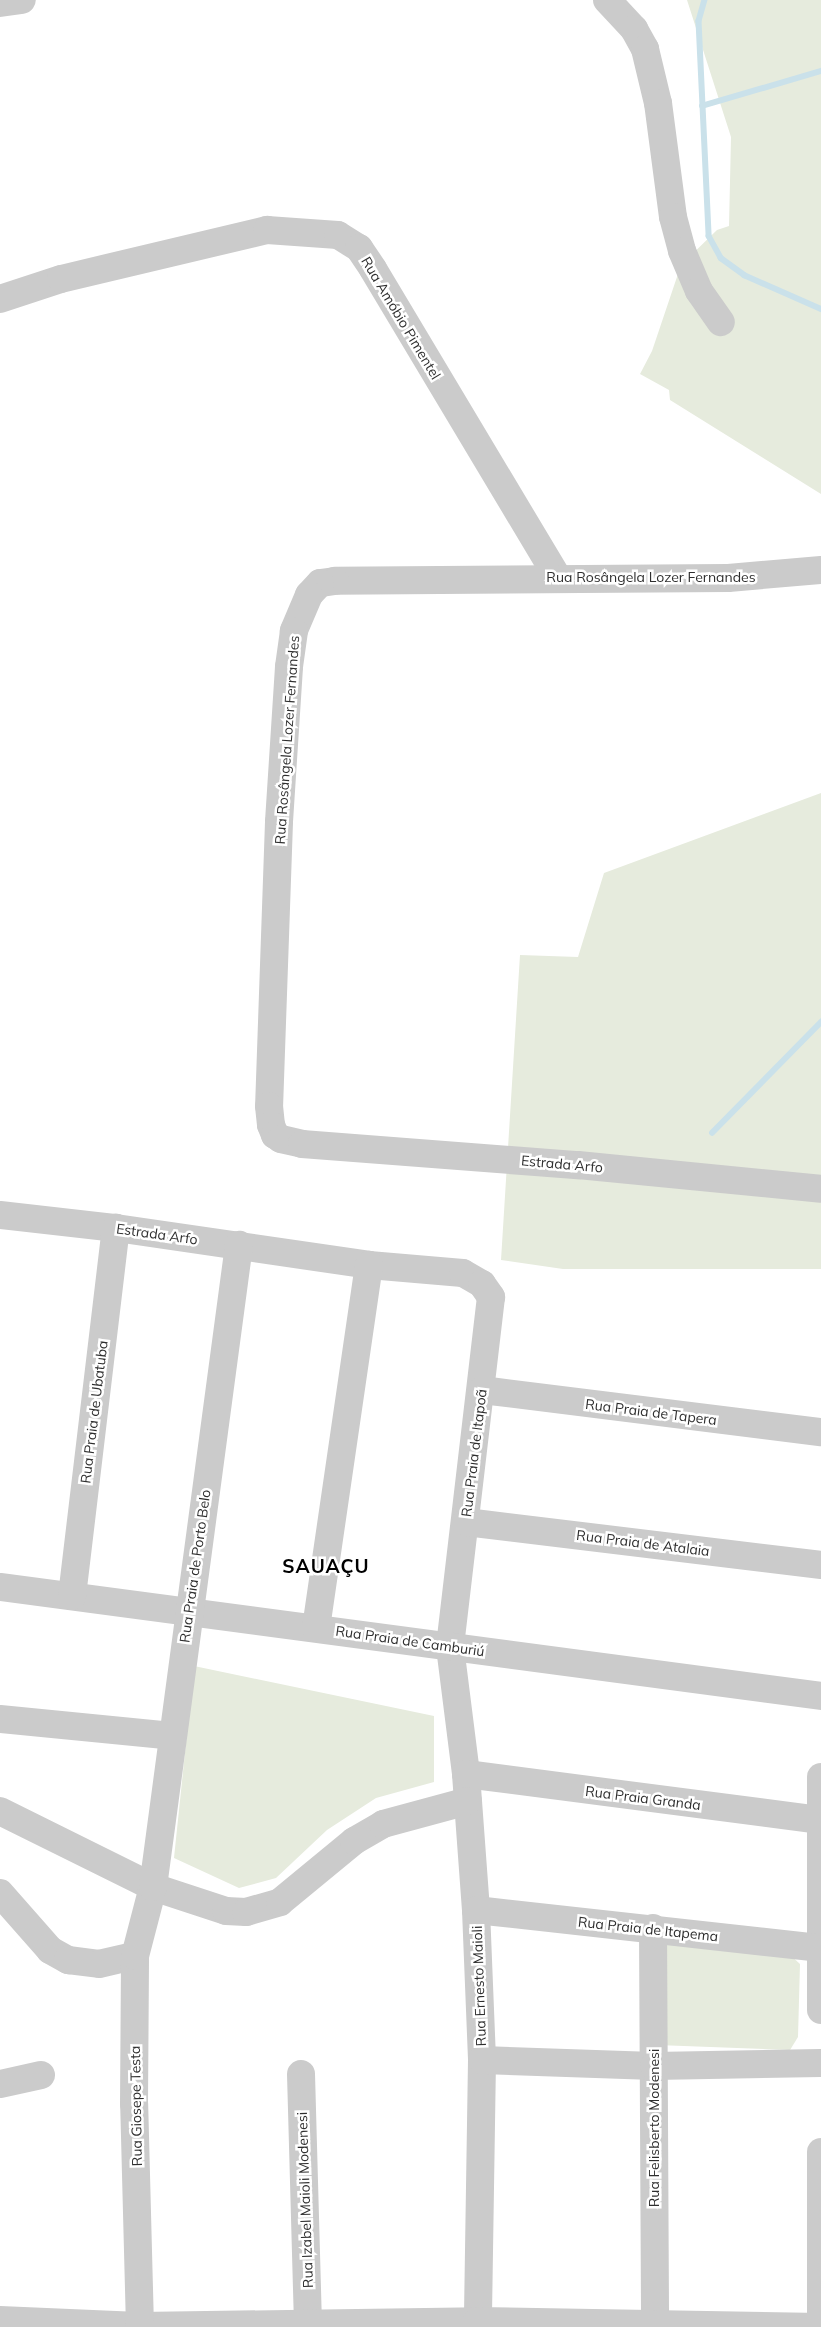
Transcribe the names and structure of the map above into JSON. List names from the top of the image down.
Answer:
{
  "streets": {
    "street": [
      "Rua Amóbio Pimentel",
      "Rua Rosângela Lozer Fernandes",
      "Estrada Arfo",
      "Rua Praia de Ubatuba",
      "Rua Praia de Tapera",
      "Rua Praia de Itapoã",
      "Rua Praia de Atalaia",
      "Rua Praia de Porto Belo",
      "Rua Praia de Camburiú",
      "Rua Praia Granda",
      "Rua Praia de Itapema",
      "Rua Ernesto Maioli",
      "Rua Giosepe Testa",
      "Rua Felisberto Modenesi",
      "Rua Izabel Maioli Modenesi"
    ]
  },
  "crossings": [
    ["Rua Amóbio Pimentel", "Rua Rosângela Lozer Fernandes"],
    ["Rua Rosângela Lozer Fernandes", "Estrada Arfo"],
    ["Estrada Arfo", "Rua Praia de Ubatuba"],
    ["Estrada Arfo", "Rua Praia de Itapoã"],
    ["Estrada Arfo", "Rua Praia de Porto Belo"],
    ["Rua Praia de Ubatuba", "Rua Praia de Camburiú"],
    ["Rua Praia de Tapera", "Rua Praia de Itapoã"],
    ["Rua Praia de Itapoã", "Rua Praia de Atalaia"],
    ["Rua Praia de Itapoã", "Rua Praia de Camburiú"],
    ["Rua Praia de Itapoã", "Rua Ernesto Maioli"],
    ["Rua Praia de Porto Belo", "Rua Praia de Camburiú"],
    ["Rua Praia de Porto Belo", "Rua Giosepe Testa"],
    ["Rua Praia de Camburiú", "Rua Ernesto Maioli"],
    ["Rua Praia Granda", "Rua Ernesto Maioli"],
    ["Rua Praia de Itapema", "Rua Ernesto Maioli"],
    ["Rua Praia de Itapema", "Rua Felisberto Modenesi"]
  ],
  "districts": ["SAUAÇU"]
}
